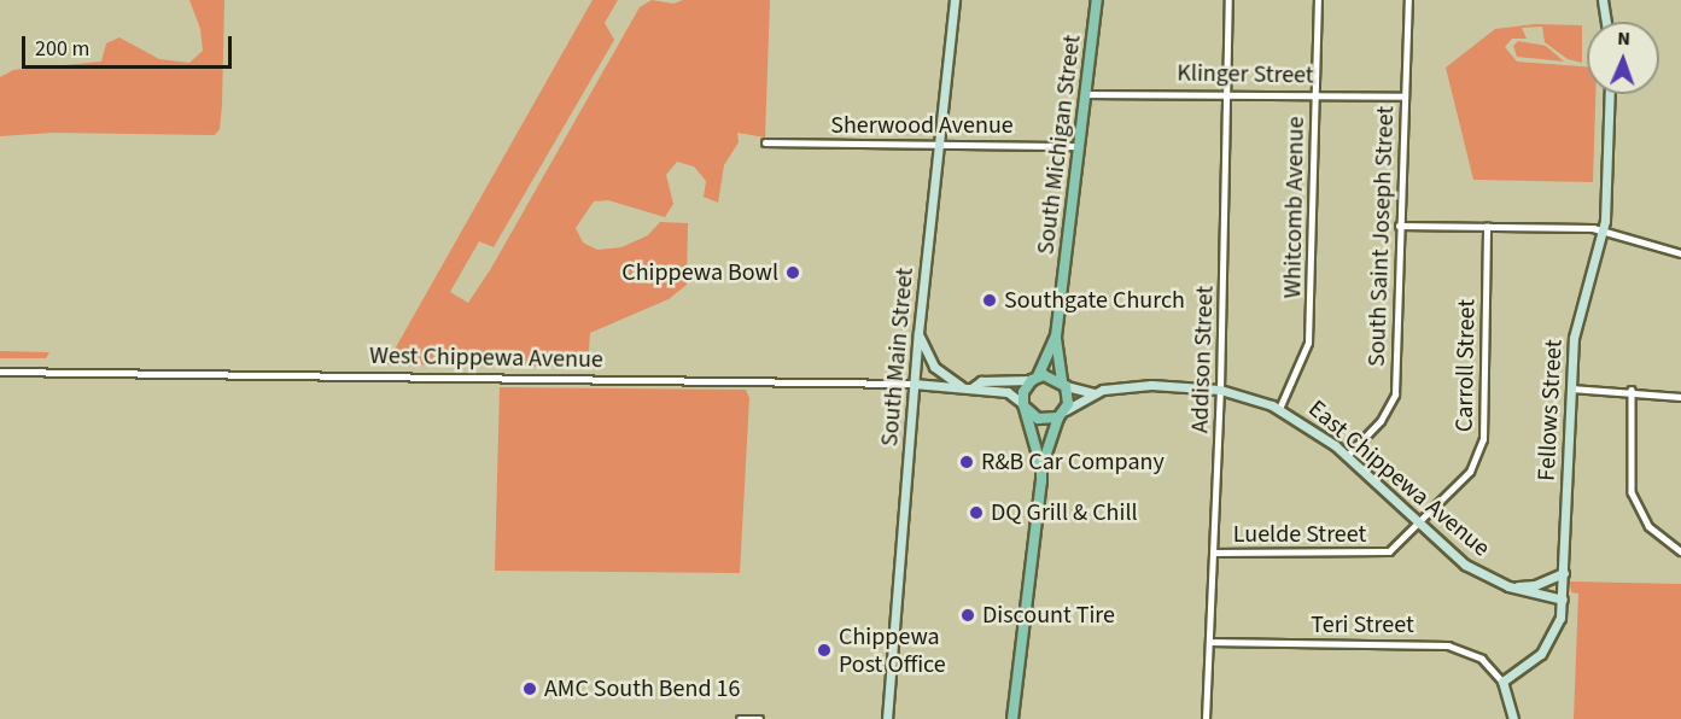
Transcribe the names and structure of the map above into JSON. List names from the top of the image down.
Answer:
{
  "streets": {
    "main road": ["South Michigan Street"],
    "street": [
      "Klinger Street",
      "Sherwood Avenue",
      "Whitcomb Avenue",
      "South Saint Joseph Street",
      "South Main Street",
      "West Chippewa Avenue",
      "Addison Street",
      "Carroll Street",
      "Fellows Street",
      "East Chippewa Avenue",
      "Luelde Street",
      "Teri Street"
    ]
  },
  "crossings": [
    ["Klinger Street", "South Michigan Street"],
    ["Klinger Street", "Whitcomb Avenue"],
    ["Klinger Street", "South Saint Joseph Street"],
    ["Klinger Street", "Addison Street"],
    ["Sherwood Avenue", "South Michigan Street"],
    ["Sherwood Avenue", "South Main Street"],
    ["South Michigan Street", "West Chippewa Avenue"],
    ["South Michigan Street", "East Chippewa Avenue"],
    ["Whitcomb Avenue", "East Chippewa Avenue"],
    ["South Saint Joseph Street", "East Chippewa Avenue"],
    ["South Main Street", "West Chippewa Avenue"],
    ["West Chippewa Avenue", "East Chippewa Avenue"],
    ["Addison Street", "East Chippewa Avenue"],
    ["Addison Street", "Luelde Street"],
    ["Addison Street", "Teri Street"],
    ["Carroll Street", "East Chippewa Avenue"],
    ["Carroll Street", "Luelde Street"],
    ["Fellows Street", "East Chippewa Avenue"],
    ["Fellows Street", "Teri Street"],
    ["East Chippewa Avenue", "Luelde Street"]
  ],
  "places": [
    "Chippewa Bowl",
    "Southgate Church",
    "R&B Car Company",
    "DQ Grill & Chill",
    "Discount Tire",
    "Chippewa Post Office",
    "AMC South Bend 16"
  ],
  "scale_bar": "200 m",
  "north": "top"
}
